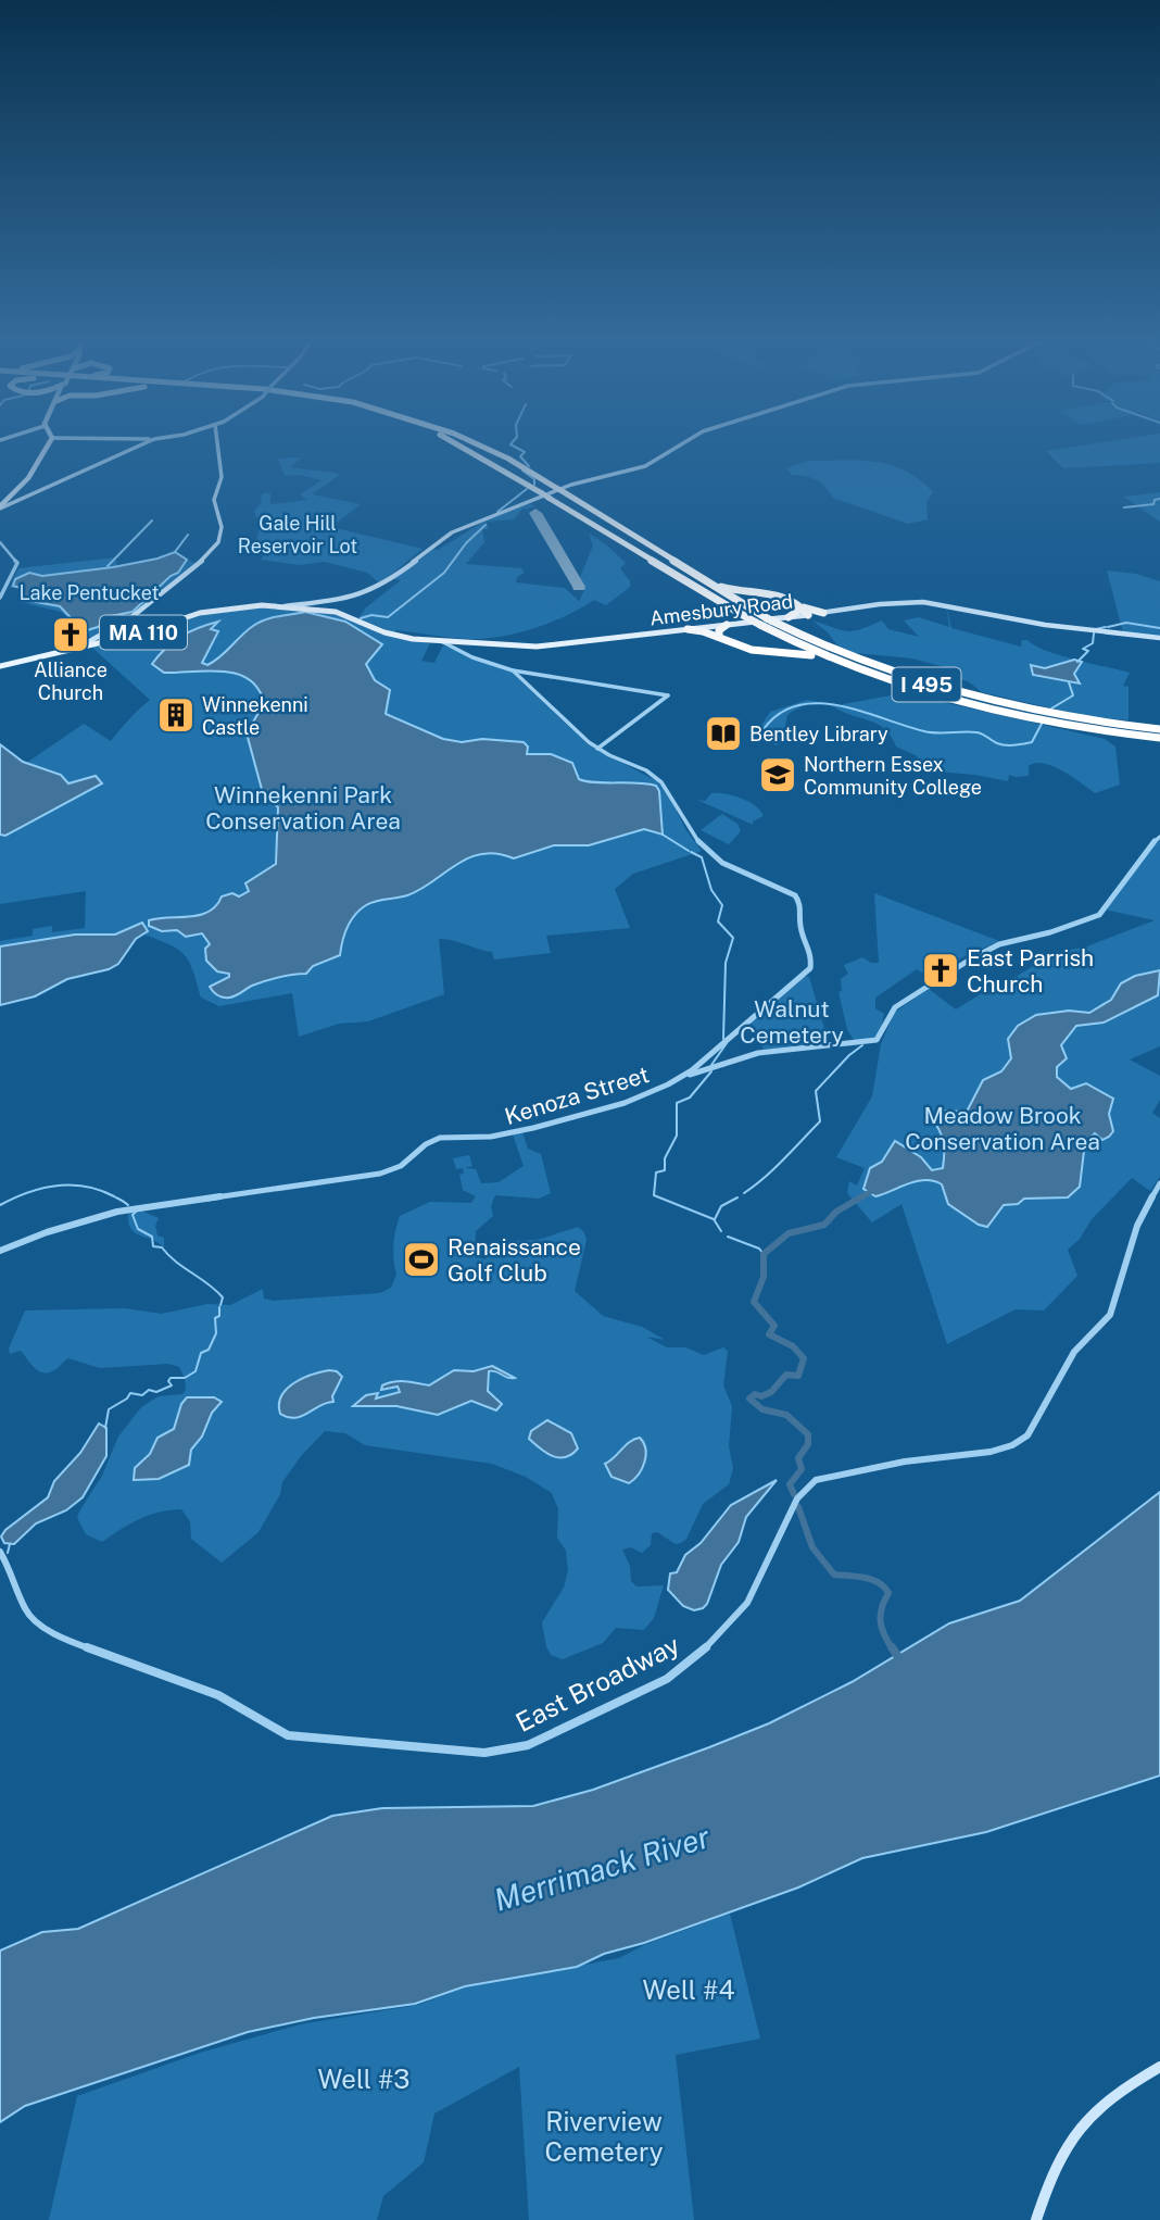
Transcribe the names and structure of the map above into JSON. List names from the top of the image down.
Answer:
{
  "streets": {
    "highway": ["I 495"],
    "main road": ["Amesbury Road", "MA 110"],
    "street": ["Kenoza Street", "East Broadway"]
  },
  "crossings": [
    ["Amesbury Road", "MA 110"]
  ],
  "water": ["Merrimack River"],
  "parks": [
    "Gale Hill Reservoir Lot",
    "Lake Pentucket",
    "Winnekenni Park Conservation Area",
    "Walnut Cemetery",
    "Meadow Brook Conservation Area",
    "Well #4",
    "Well #3",
    "Riverview Cemetery"
  ],
  "places": {
    "church": ["Alliance Church", "East Parrish Church"],
    "building": ["Winnekenni Castle"],
    "library": ["Bentley Library"],
    "school or university": ["Northern Essex Community College"],
    "sports": ["Renaissance Golf Club"]
  }
}
